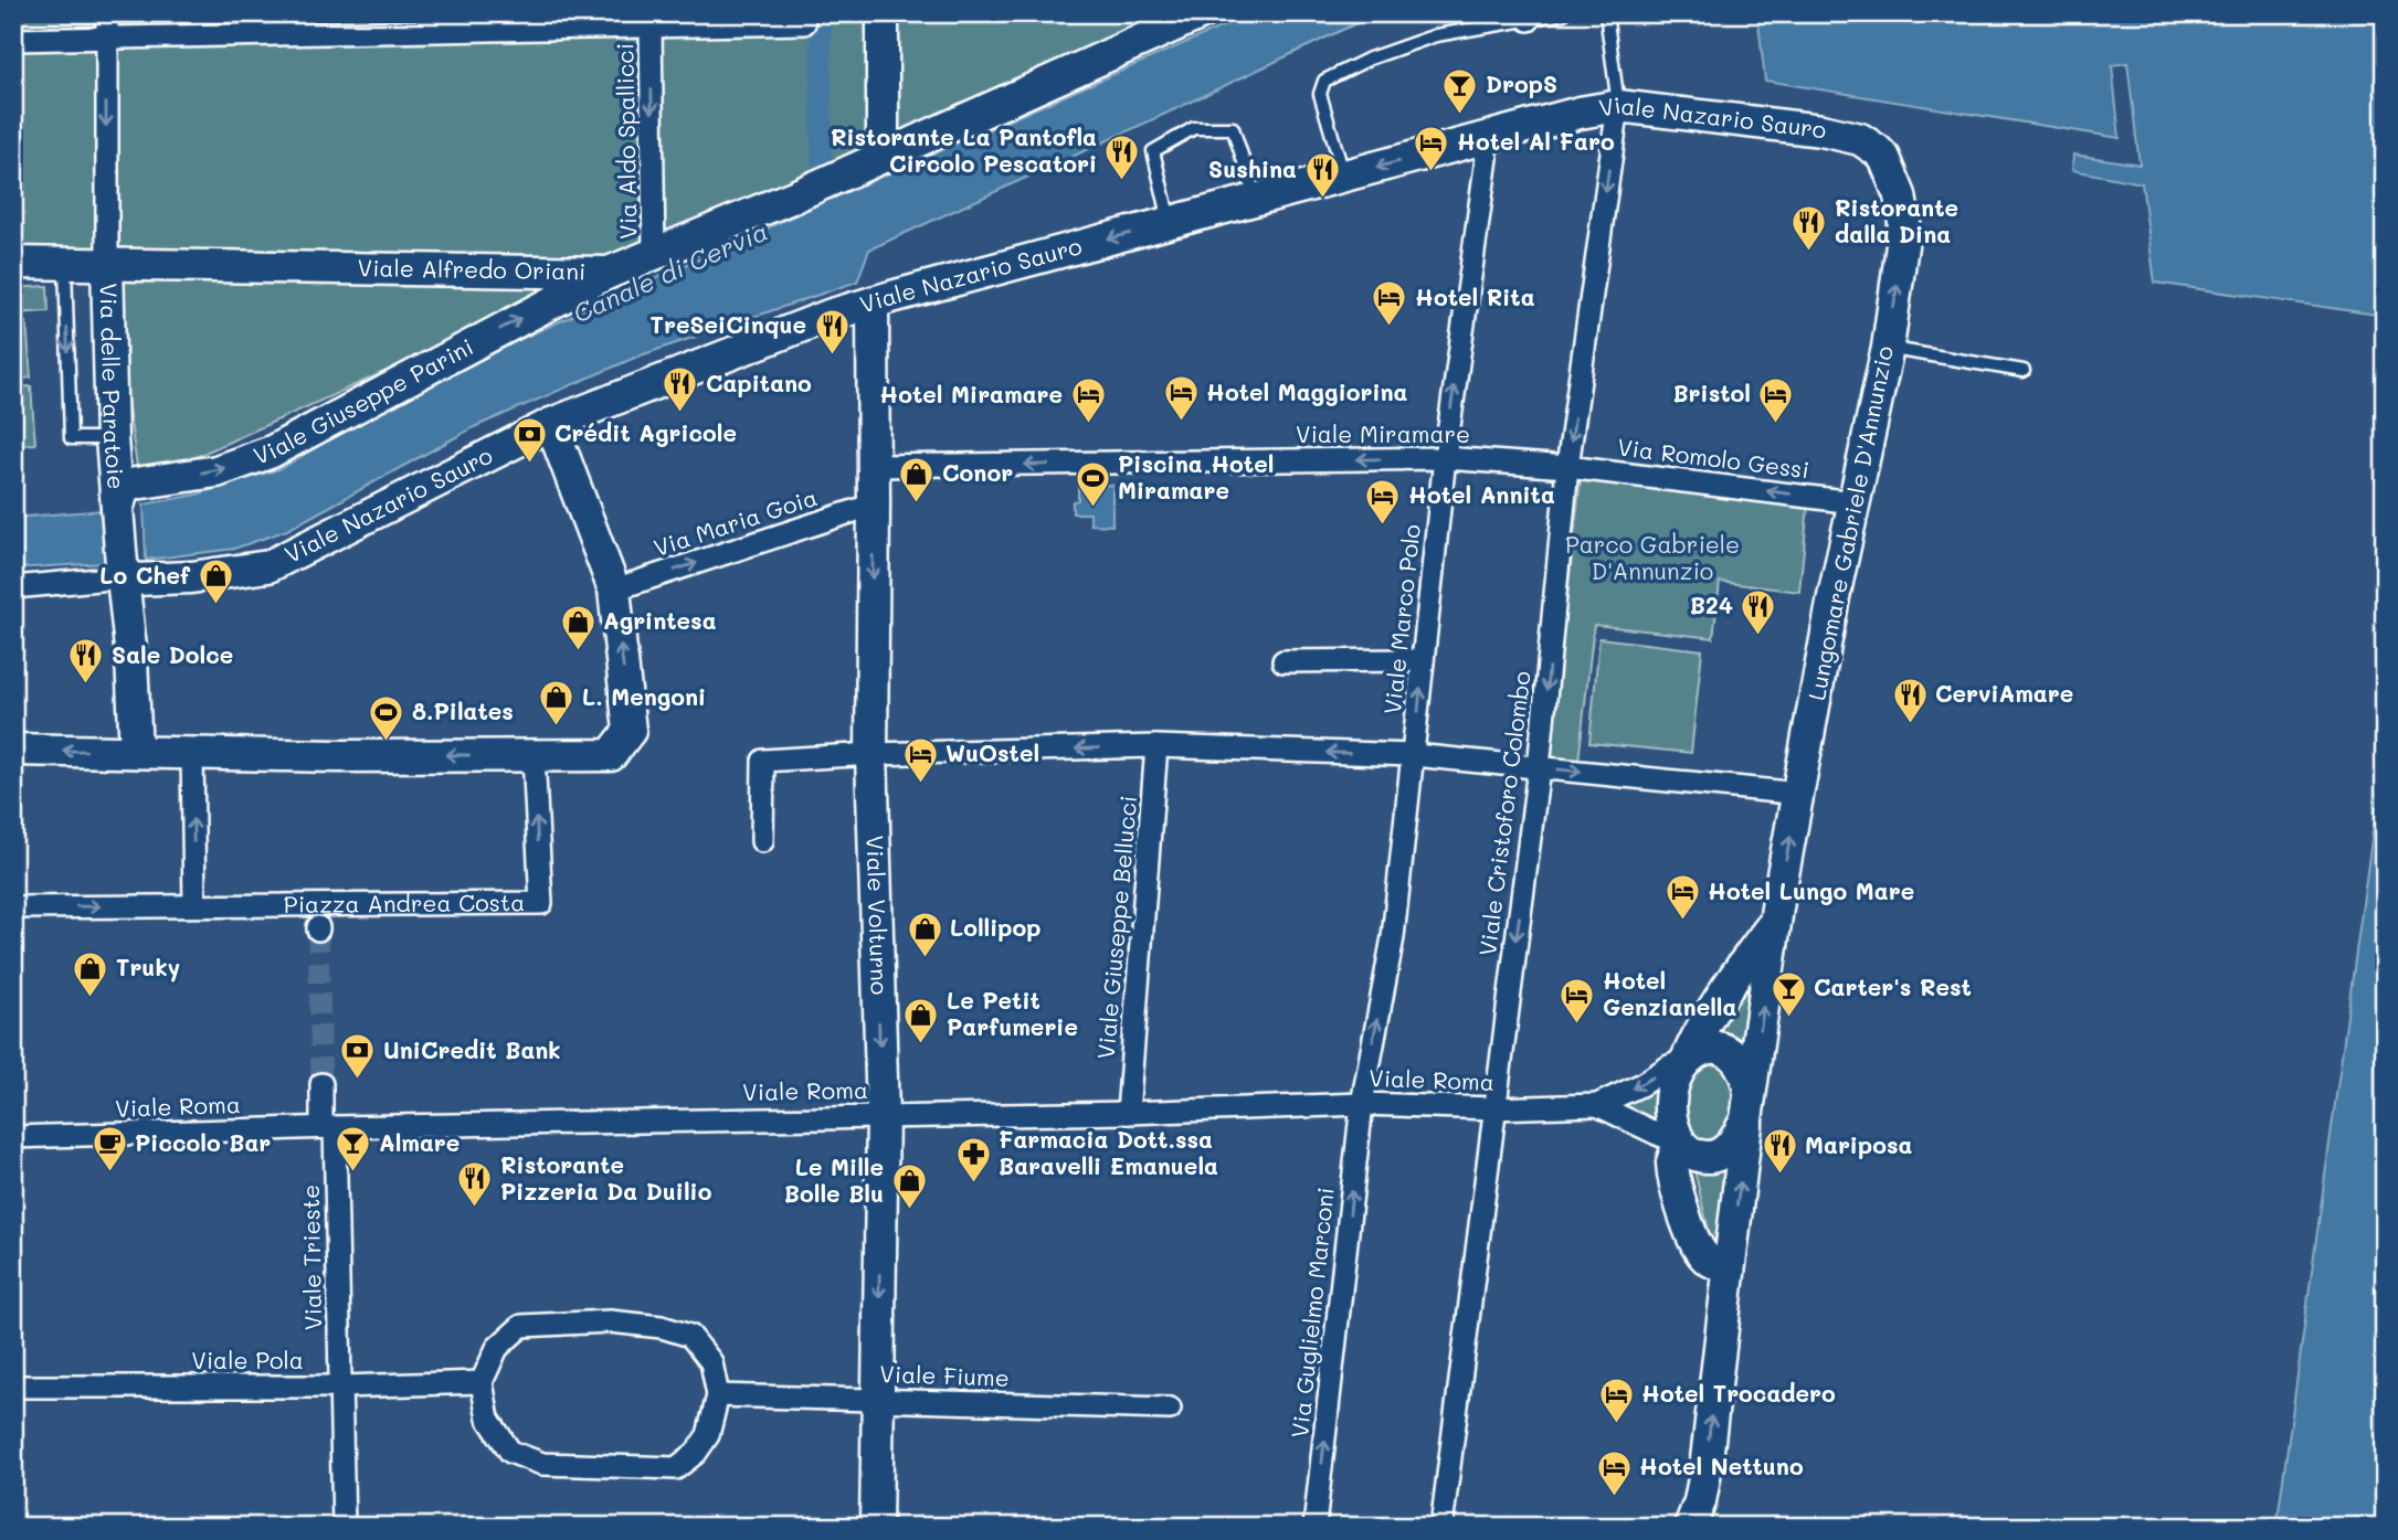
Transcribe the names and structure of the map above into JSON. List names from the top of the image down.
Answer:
{
  "streets": {
    "street": [
      "Viale Nazario Sauro",
      "Via Aldo Spallicci",
      "Viale Alfredo Oriani",
      "Via delle Paratoie",
      "Viale Giuseppe Parini",
      "Viale Miramare",
      "Via Romolo Gessi",
      "Via Maria Goia",
      "Lungomare Gabriele D'Annunzio",
      "Viale Marco Polo",
      "Viale Cristoforo Colombo",
      "Piazza Andrea Costa",
      "Viale Volturno",
      "Viale Giuseppe Bellucci",
      "Viale Roma",
      "Viale Trieste",
      "Via Guglielmo Marconi",
      "Viale Pola",
      "Viale Fiume"
    ]
  },
  "crossings": [
    ["Viale Nazario Sauro", "Via delle Paratoie"],
    ["Viale Nazario Sauro", "Lungomare Gabriele D'Annunzio"],
    ["Viale Nazario Sauro", "Viale Marco Polo"],
    ["Viale Nazario Sauro", "Viale Cristoforo Colombo"],
    ["Viale Nazario Sauro", "Viale Volturno"],
    ["Via Aldo Spallicci", "Viale Alfredo Oriani"],
    ["Viale Alfredo Oriani", "Via delle Paratoie"],
    ["Viale Alfredo Oriani", "Viale Giuseppe Parini"],
    ["Viale Miramare", "Via Romolo Gessi"],
    ["Viale Miramare", "Viale Marco Polo"],
    ["Viale Miramare", "Viale Cristoforo Colombo"],
    ["Viale Miramare", "Viale Volturno"],
    ["Via Romolo Gessi", "Lungomare Gabriele D'Annunzio"],
    ["Via Romolo Gessi", "Viale Cristoforo Colombo"],
    ["Via Maria Goia", "Viale Volturno"],
    ["Lungomare Gabriele D'Annunzio", "Viale Roma"],
    ["Viale Marco Polo", "Viale Roma"],
    ["Viale Marco Polo", "Via Guglielmo Marconi"],
    ["Viale Cristoforo Colombo", "Viale Roma"],
    ["Viale Volturno", "Viale Roma"],
    ["Viale Volturno", "Viale Fiume"],
    ["Viale Giuseppe Bellucci", "Viale Roma"],
    ["Viale Roma", "Viale Trieste"],
    ["Viale Roma", "Via Guglielmo Marconi"],
    ["Viale Trieste", "Viale Pola"],
    ["Viale Pola", "Viale Fiume"]
  ],
  "one_way": [
    "Via Aldo Spallicci",
    "Viale Giuseppe Parini",
    "Viale Miramare",
    "Via Romolo Gessi",
    "Via Maria Goia",
    "Lungomare Gabriele D'Annunzio",
    "Viale Marco Polo",
    "Viale Cristoforo Colombo",
    "Viale Volturno",
    "Via Guglielmo Marconi"
  ],
  "water": ["Canale di Cervia"],
  "parks": ["Parco Gabriele D'Annunzio"],
  "places": {
    "bar": ["DropS", "Carter's Rest", "Almare"],
    "hotel": [
      "Hotel Al Faro",
      "Hotel Rita",
      "Hotel Maggiorina",
      "Bristol",
      "Hotel Miramare",
      "Hotel Annita",
      "WuOstel",
      "Hotel Lungo Mare",
      "Hotel Genzianella",
      "Hotel Trocadero",
      "Hotel Nettuno"
    ],
    "restaurant": [
      "Ristorante La Pantofla Circolo Pescatori",
      "Sushina",
      "Ristorante dalla Dina",
      "TreSeiCinque",
      "Capitano",
      "B24",
      "Sale Dolce",
      "CerviAmare",
      "Mariposa",
      "Ristorante Pizzeria Da Duilio"
    ],
    "bank": ["Crédit Agricole", "UniCredit Bank"],
    "shop": [
      "Conor",
      "Lo Chef",
      "Agrintesa",
      "L. Mengoni",
      "Lollipop",
      "Truky",
      "Le Petit Parfumerie",
      "Le Mille Bolle Blu"
    ],
    "sports": ["Piscina Hotel Miramare", "8.Pilates"],
    "cafe": ["Piccolo Bar"],
    "pharmacy": ["Farmacia Dott.ssa Baravelli Emanuela"]
  }
}
